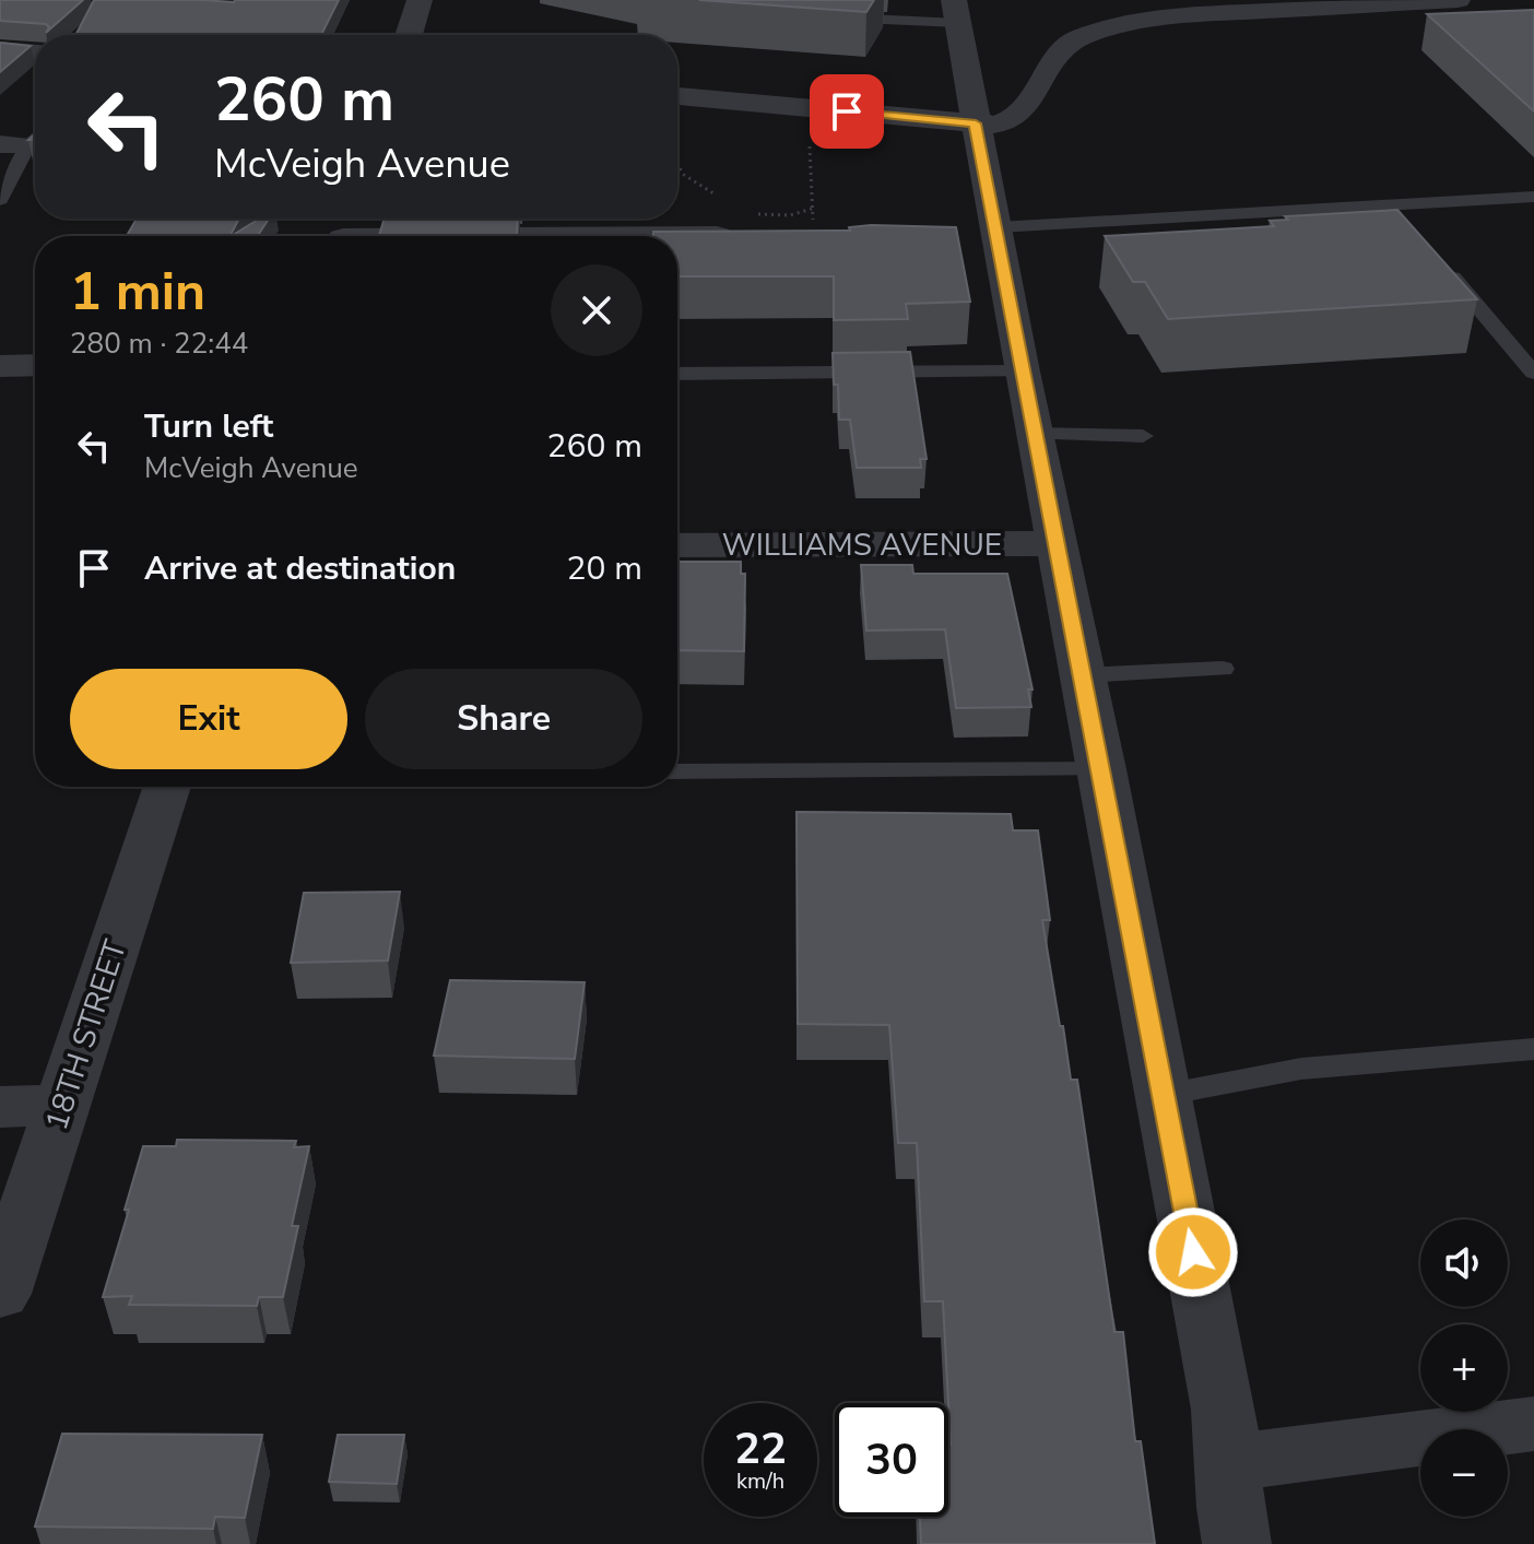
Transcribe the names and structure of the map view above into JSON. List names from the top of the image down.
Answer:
{
  "streets": {
    "street": ["WILLIAMS AVENUE", "18TH STREET"]
  },
  "page": {
    "turn": ["260 m", "McVeigh Avenue"],
    "heading": ["1 min", "280 m · 22:44"],
    "list": [
      {
        "name": "Turn left",
        "note": "McVeigh Avenue",
        "value": "260 m"
      },
      {
        "name": "Arrive at destination",
        "value": "20 m"
      }
    ],
    "buttons": ["Exit", "Share"],
    "map_buttons": ["+", "−"],
    "speed": "22 km/h",
    "limit": "30"
  }
}
